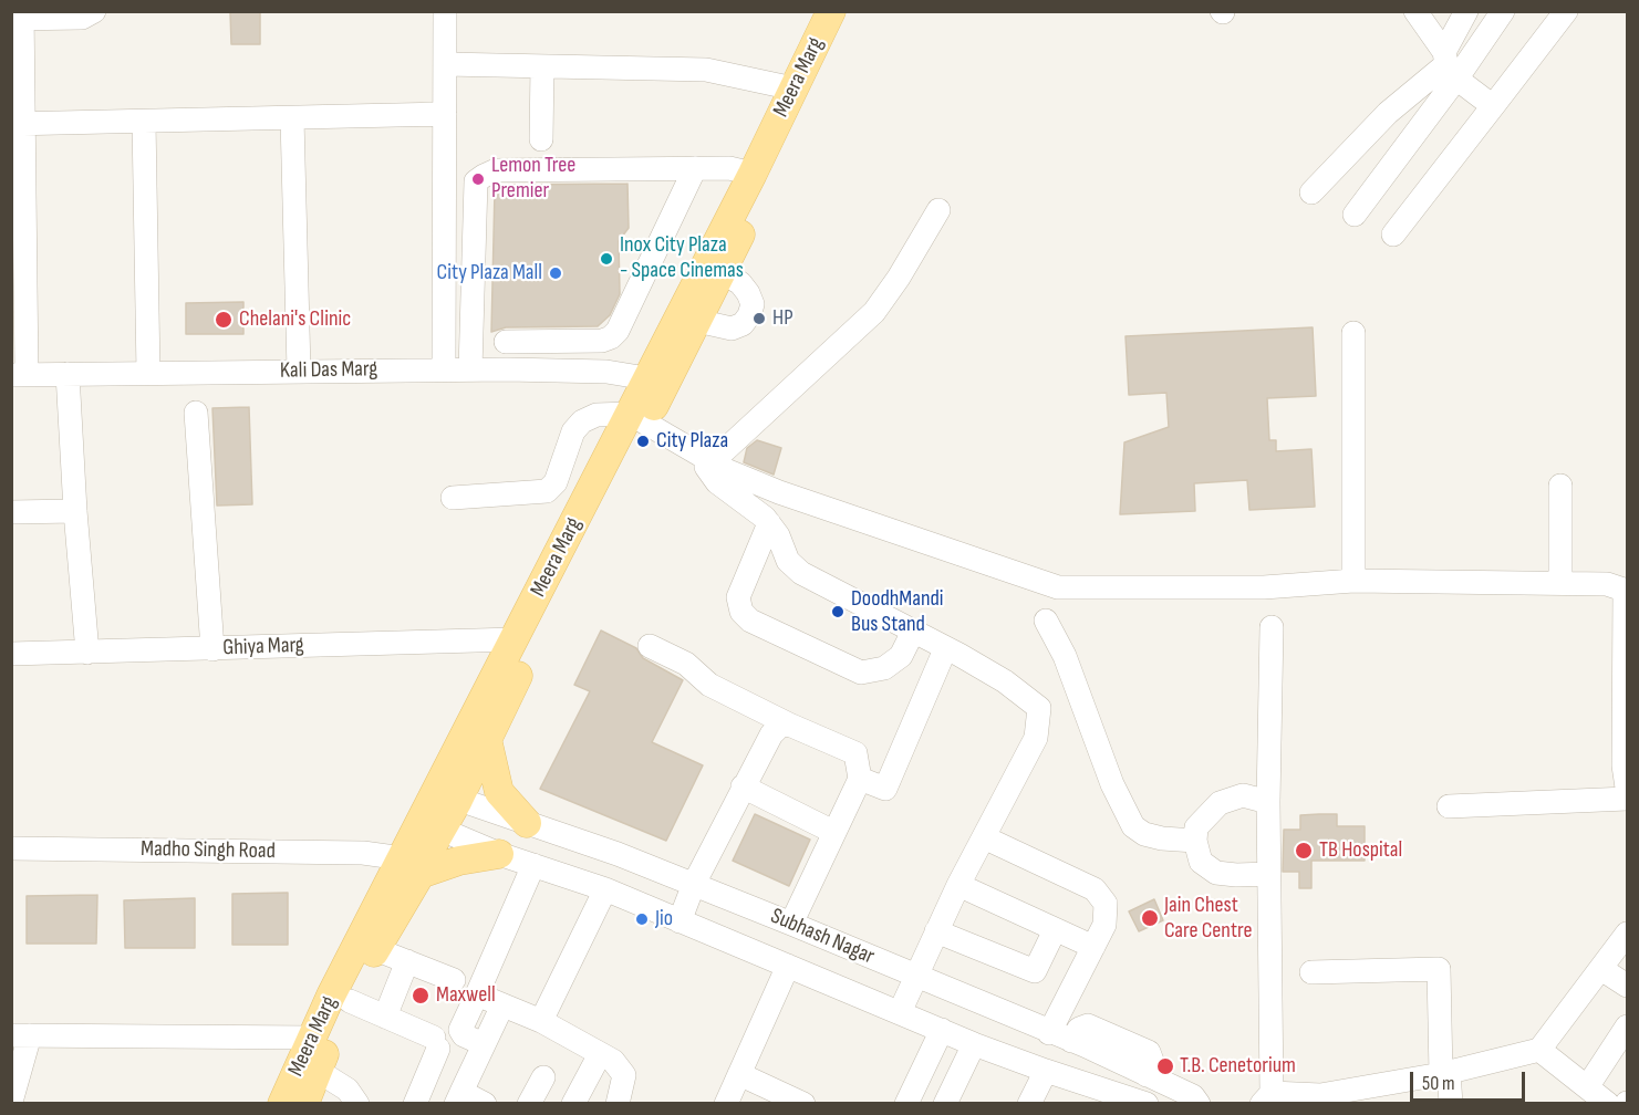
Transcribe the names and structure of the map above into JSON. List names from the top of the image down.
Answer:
{
  "streets": {
    "main road": ["Meera Marg"],
    "street": [
      "Kali Das Marg",
      "Ghiya Marg",
      "Madho Singh Road",
      "Subhash Nagar"
    ]
  },
  "crossings": [
    ["Meera Marg", "Kali Das Marg"],
    ["Meera Marg", "Ghiya Marg"],
    ["Meera Marg", "Madho Singh Road"],
    ["Meera Marg", "Subhash Nagar"]
  ],
  "places": [
    "Lemon Tree Premier",
    "Inox City Plaza - Space Cinemas",
    "City Plaza Mall",
    "HP",
    "Chelani's Clinic",
    "City Plaza",
    "DoodhMandi Bus Stand",
    "TB Hospital",
    "Jain Chest Care Centre",
    "Jio",
    "Maxwell",
    "T.B. Cenetorium"
  ],
  "scale_bar": "50 m"
}
